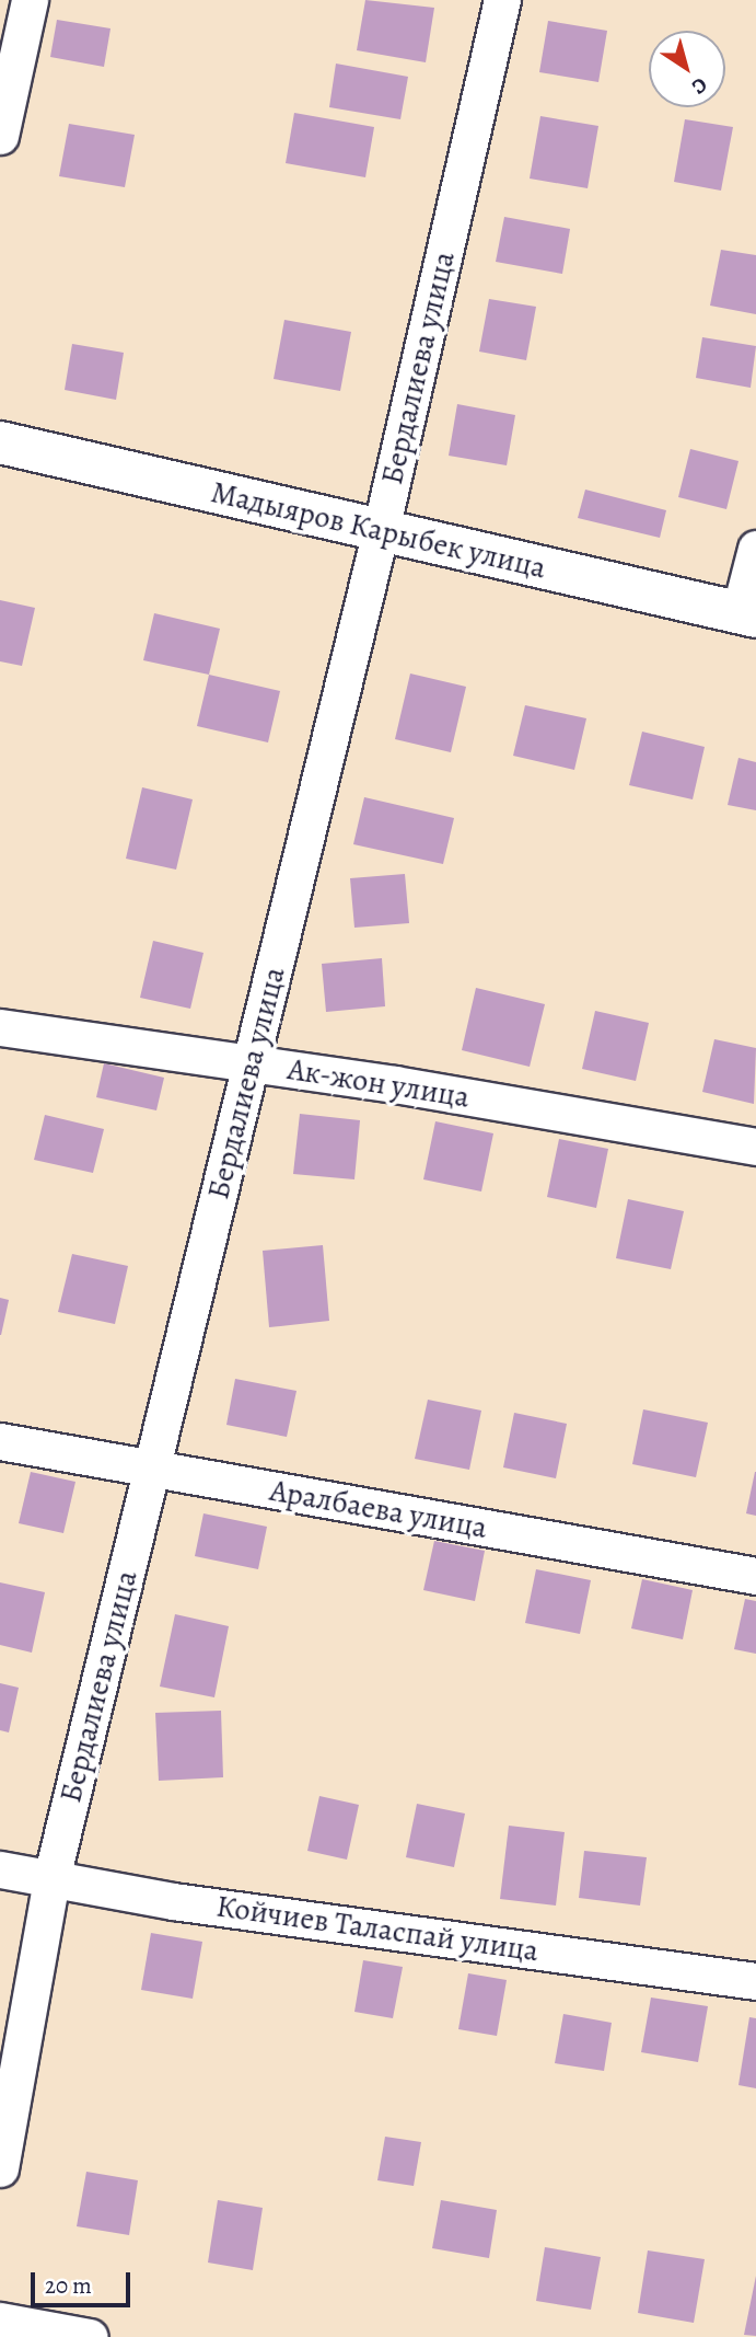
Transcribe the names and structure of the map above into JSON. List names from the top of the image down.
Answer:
{
  "streets": {
    "street": [
      "Бердалиева улица",
      "Мадыяров Карыбек улица",
      "Ак-жон улица",
      "Аралбаева улица",
      "Койчиев Таласпай улица"
    ]
  },
  "crossings": [
    ["Бердалиева улица", "Мадыяров Карыбек улица"],
    ["Бердалиева улица", "Ак-жон улица"],
    ["Бердалиева улица", "Аралбаева улица"],
    ["Бердалиева улица", "Койчиев Таласпай улица"]
  ],
  "scale_bar": "20 m",
  "north": "bottom right"
}
